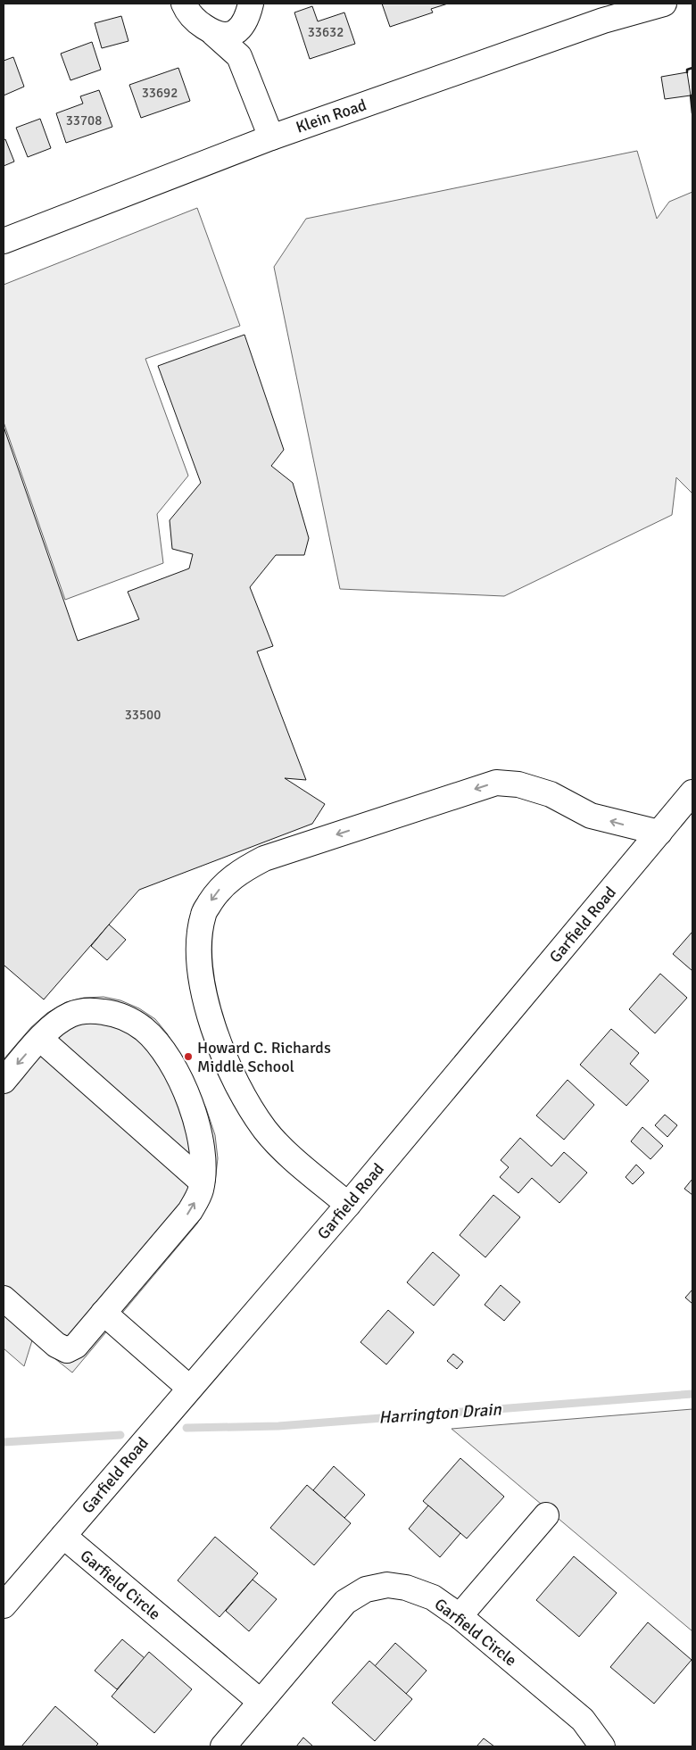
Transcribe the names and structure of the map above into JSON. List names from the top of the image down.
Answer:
{
  "streets": {
    "street": ["Klein Road", "Garfield Road", "Garfield Circle"]
  },
  "crossings": [
    ["Garfield Road", "Garfield Circle"]
  ],
  "water": ["Harrington Drain"],
  "places": ["Howard C. Richards Middle School"],
  "house_numbers": [
    "33632",
    "33692",
    "33708",
    "33500"
  ]
}
